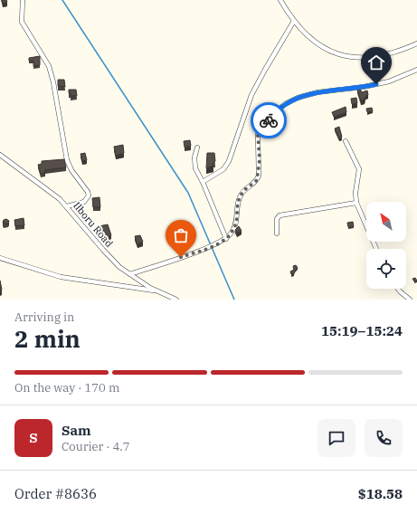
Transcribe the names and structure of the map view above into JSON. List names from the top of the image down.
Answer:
{
  "streets": {
    "street": ["Ilboru Road"]
  },
  "north": "top left",
  "page": {
    "heading": ["2 min", "Arriving in", "15:19–15:24"],
    "panel": [
      "Sam",
      "Courier · 4.7",
      "Order #8636",
      "$18.58"
    ],
    "bar": "On the way · 170 m",
    "round": "S"
  }
}
